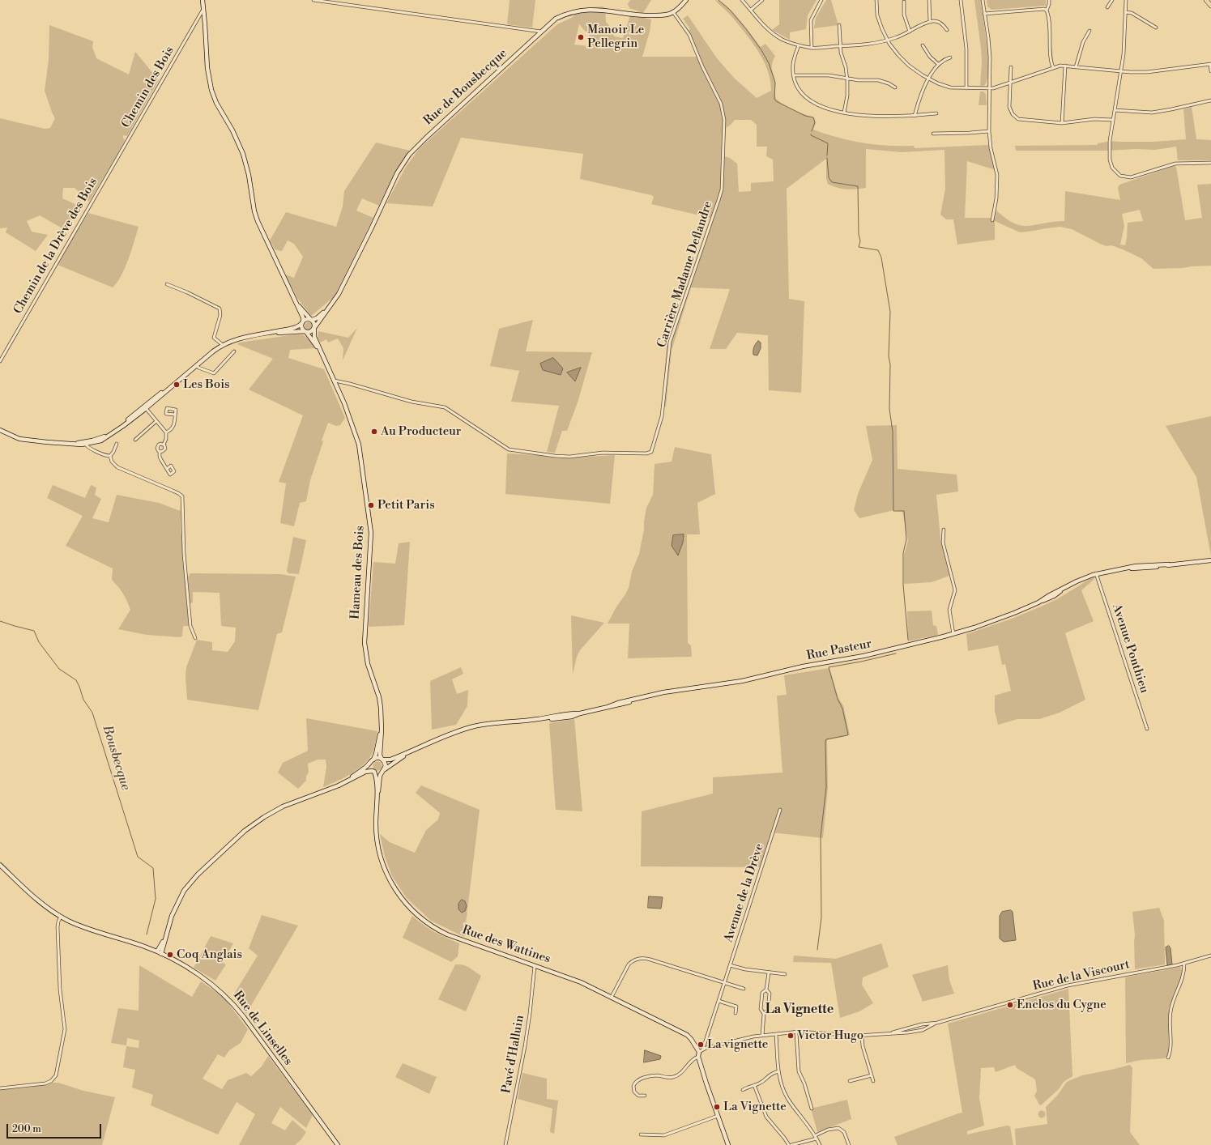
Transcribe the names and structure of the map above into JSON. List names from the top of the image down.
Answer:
{
  "streets": {
    "street": [
      "Chemin des Bois",
      "Rue de Bousbecque",
      "Chemin de la Drève des Bois",
      "Carrière Madame Deflandre",
      "Hameau des Bois",
      "Avenue Ponthieu",
      "Rue Pasteur",
      "Avenue de la Drève",
      "Rue des Wattines",
      "Rue de la Viscourt",
      "Rue de Linselles",
      "Pavé d'Halluin"
    ]
  },
  "crossings": [
    ["Chemin des Bois", "Chemin de la Drève des Bois"],
    ["Rue de Bousbecque", "Hameau des Bois"],
    ["Carrière Madame Deflandre", "Hameau des Bois"],
    ["Hameau des Bois", "Rue Pasteur"],
    ["Hameau des Bois", "Rue des Wattines"],
    ["Avenue Ponthieu", "Rue Pasteur"],
    ["Rue Pasteur", "Rue des Wattines"],
    ["Avenue de la Drève", "Rue de la Viscourt"],
    ["Rue des Wattines", "Rue de la Viscourt"],
    ["Rue des Wattines", "Pavé d'Halluin"]
  ],
  "districts": ["La Vignette"],
  "water": ["Bousbecque"],
  "places": [
    "Manoir Le Pellegrin",
    "Les Bois",
    "Au Producteur",
    "Petit Paris",
    "Coq Anglais",
    "Enclos du Cygne",
    "Victor Hugo",
    "La vignette",
    "La Vignette"
  ],
  "scale_bar": "200 m"
}
